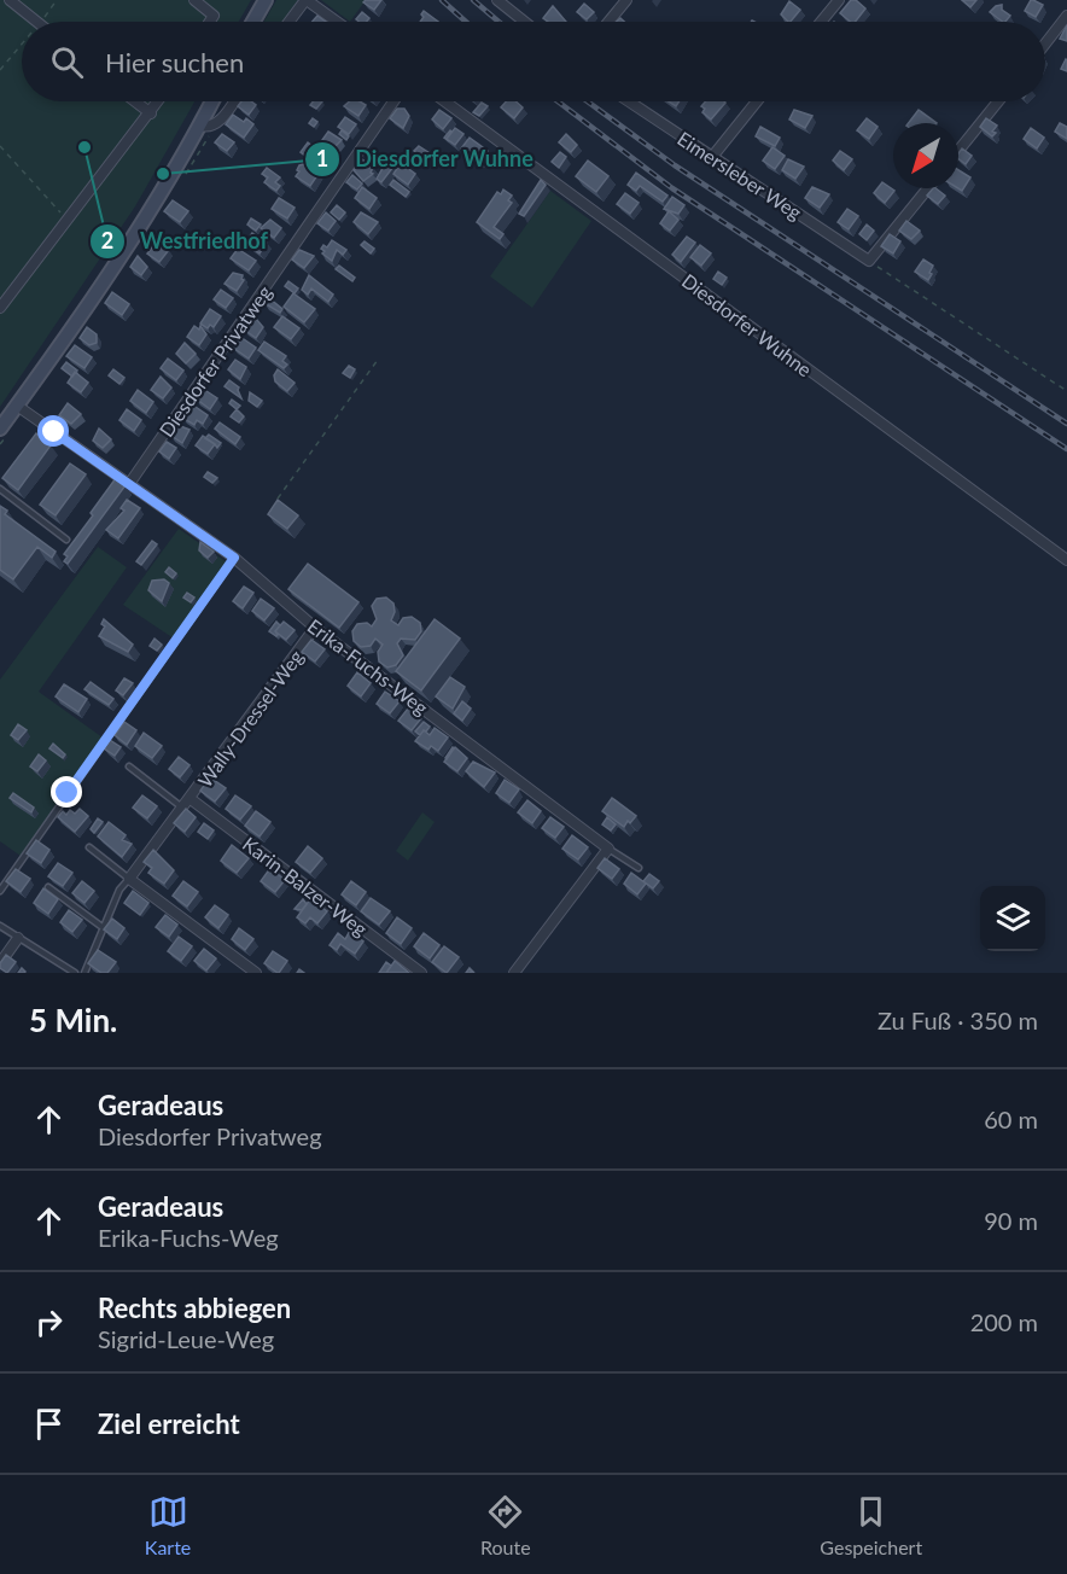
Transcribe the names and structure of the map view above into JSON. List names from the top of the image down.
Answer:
{
  "streets": {
    "street": [
      "Eimersleber Weg",
      "Diesdorfer Wuhne",
      "Diesdorfer Privatweg",
      "Erika-Fuchs-Weg",
      "Wally-Dressel-Weg",
      "Karin-Balzer-Weg"
    ]
  },
  "crossings": [
    ["Diesdorfer Privatweg", "Erika-Fuchs-Weg"],
    ["Erika-Fuchs-Weg", "Wally-Dressel-Weg"],
    ["Wally-Dressel-Weg", "Karin-Balzer-Weg"]
  ],
  "places": ["Westfriedhof", "Diesdorfer Wuhne"],
  "north": "bottom left",
  "page": {
    "search": "Hier suchen",
    "heading": ["5 Min.", "Zu Fuß · 350 m"],
    "list": [
      ["Geradeaus", "Diesdorfer Privatweg", "60 m"],
      ["Geradeaus", "Erika-Fuchs-Weg", "90 m"],
      ["Rechts abbiegen", "Sigrid-Leue-Weg", "200 m"],
      "Ziel erreicht"
    ],
    "nav": ["Karte", "Route", "Gespeichert"]
  }
}
